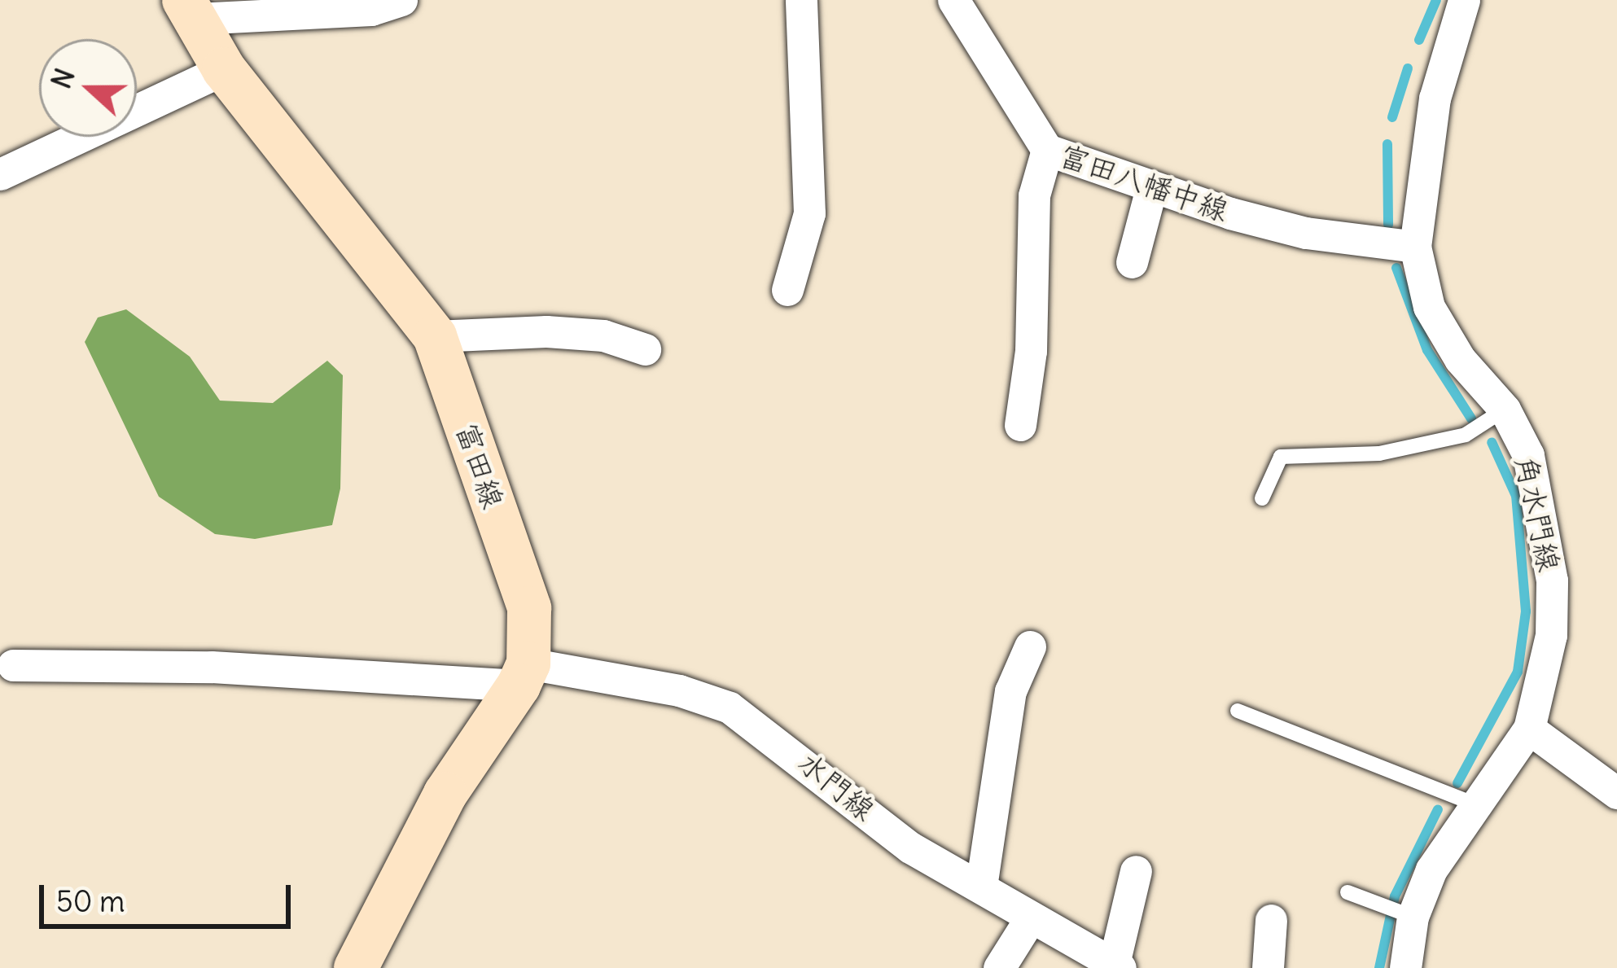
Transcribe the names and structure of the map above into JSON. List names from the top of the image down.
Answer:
{
  "streets": {
    "street": [
      "富田八幡中線",
      "富田線",
      "角水門線",
      "水門線"
    ]
  },
  "crossings": [
    ["富田八幡中線", "角水門線"],
    ["富田線", "水門線"]
  ],
  "scale_bar": "50 m",
  "north": "left"
}
